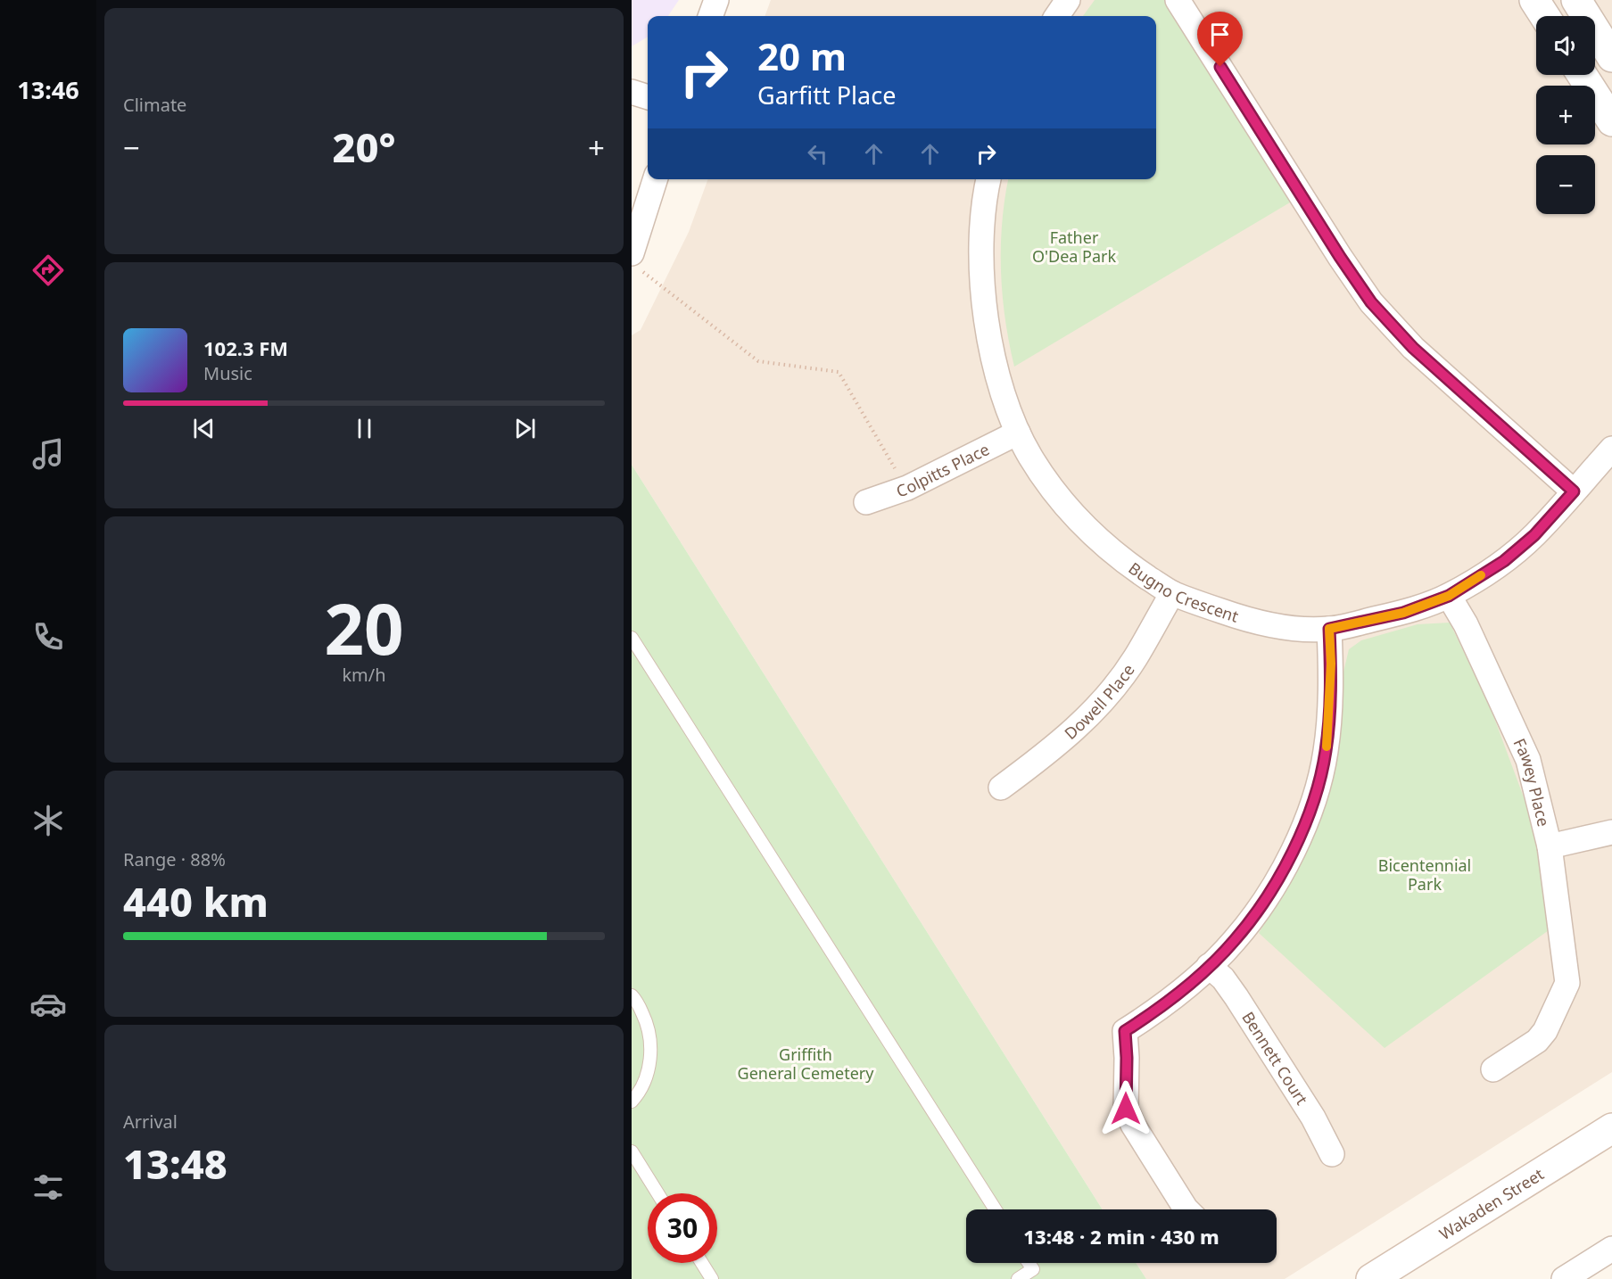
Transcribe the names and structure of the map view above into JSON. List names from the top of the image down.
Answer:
{
  "streets": {
    "main road": ["Wakaden Street"],
    "street": [
      "Colpitts Place",
      "Bugno Crescent",
      "Dowell Place",
      "Fawey Place",
      "Bennett Court"
    ]
  },
  "crossings": [
    ["Colpitts Place", "Bugno Crescent"],
    ["Bugno Crescent", "Dowell Place"],
    ["Bugno Crescent", "Fawey Place"]
  ],
  "parks": ["Father O'Dea Park", "Bicentennial Park", "Griffith General Cemetery"],
  "page": {
    "tabs": "13:46",
    "tile": [
      "Climate",
      ["20", "km/h"],
      ["Range · 88%", "440 km"],
      ["Arrival", "13:48"]
    ],
    "map_buttons": ["+", "−"],
    "turn": ["20 m", "Garfitt Place"],
    "heat": ["−", "20°", "+"],
    "song": ["102.3 FM", "Music"],
    "limit": "30",
    "trip": "13:48 · 2 min · 430 m"
  }
}
